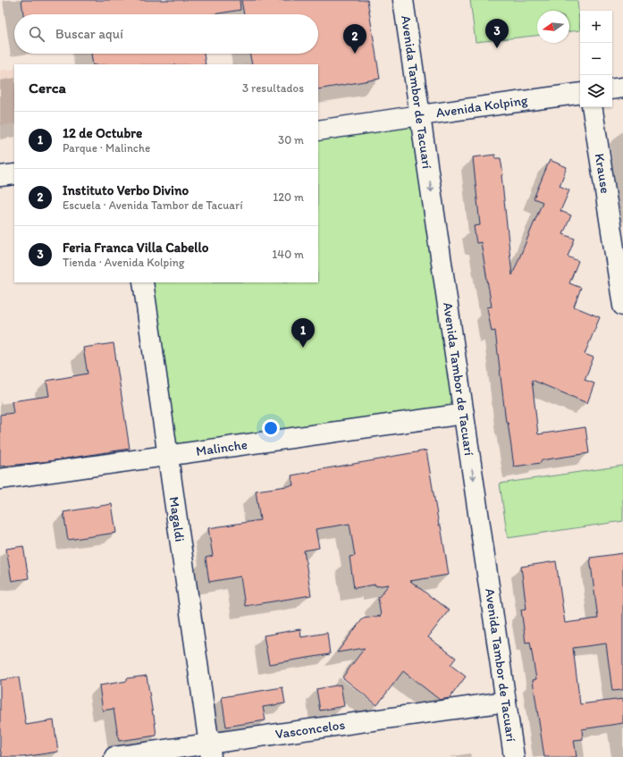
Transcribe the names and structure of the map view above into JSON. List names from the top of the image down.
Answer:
{
  "streets": {
    "street": [
      "Avenida Tambor de Tacuarí",
      "Avenida Kolping",
      "Krause",
      "Malinche",
      "Magaldi",
      "Vasconcelos"
    ]
  },
  "crossings": [
    ["Avenida Tambor de Tacuarí", "Avenida Kolping"],
    ["Avenida Tambor de Tacuarí", "Malinche"],
    ["Avenida Tambor de Tacuarí", "Vasconcelos"],
    ["Malinche", "Magaldi"],
    ["Magaldi", "Vasconcelos"]
  ],
  "one_way": ["Avenida Tambor de Tacuarí"],
  "north": "left",
  "page": {
    "map_buttons": ["+", "−"],
    "search": "Buscar aquí",
    "pins": ["3", "2", "1"],
    "heading": ["Cerca", "3 resultados"],
    "list": [
      {
        "mark": "1",
        "name": "12 de Octubre",
        "note": "Parque · Malinche",
        "value": "30 m"
      },
      {
        "mark": "2",
        "name": "Instituto Verbo Divino",
        "note": "Escuela · Avenida Tambor de Tacuarí",
        "value": "120 m"
      },
      {
        "mark": "3",
        "name": "Feria Franca Villa Cabello",
        "note": "Tienda · Avenida Kolping",
        "value": "140 m"
      }
    ]
  }
}
